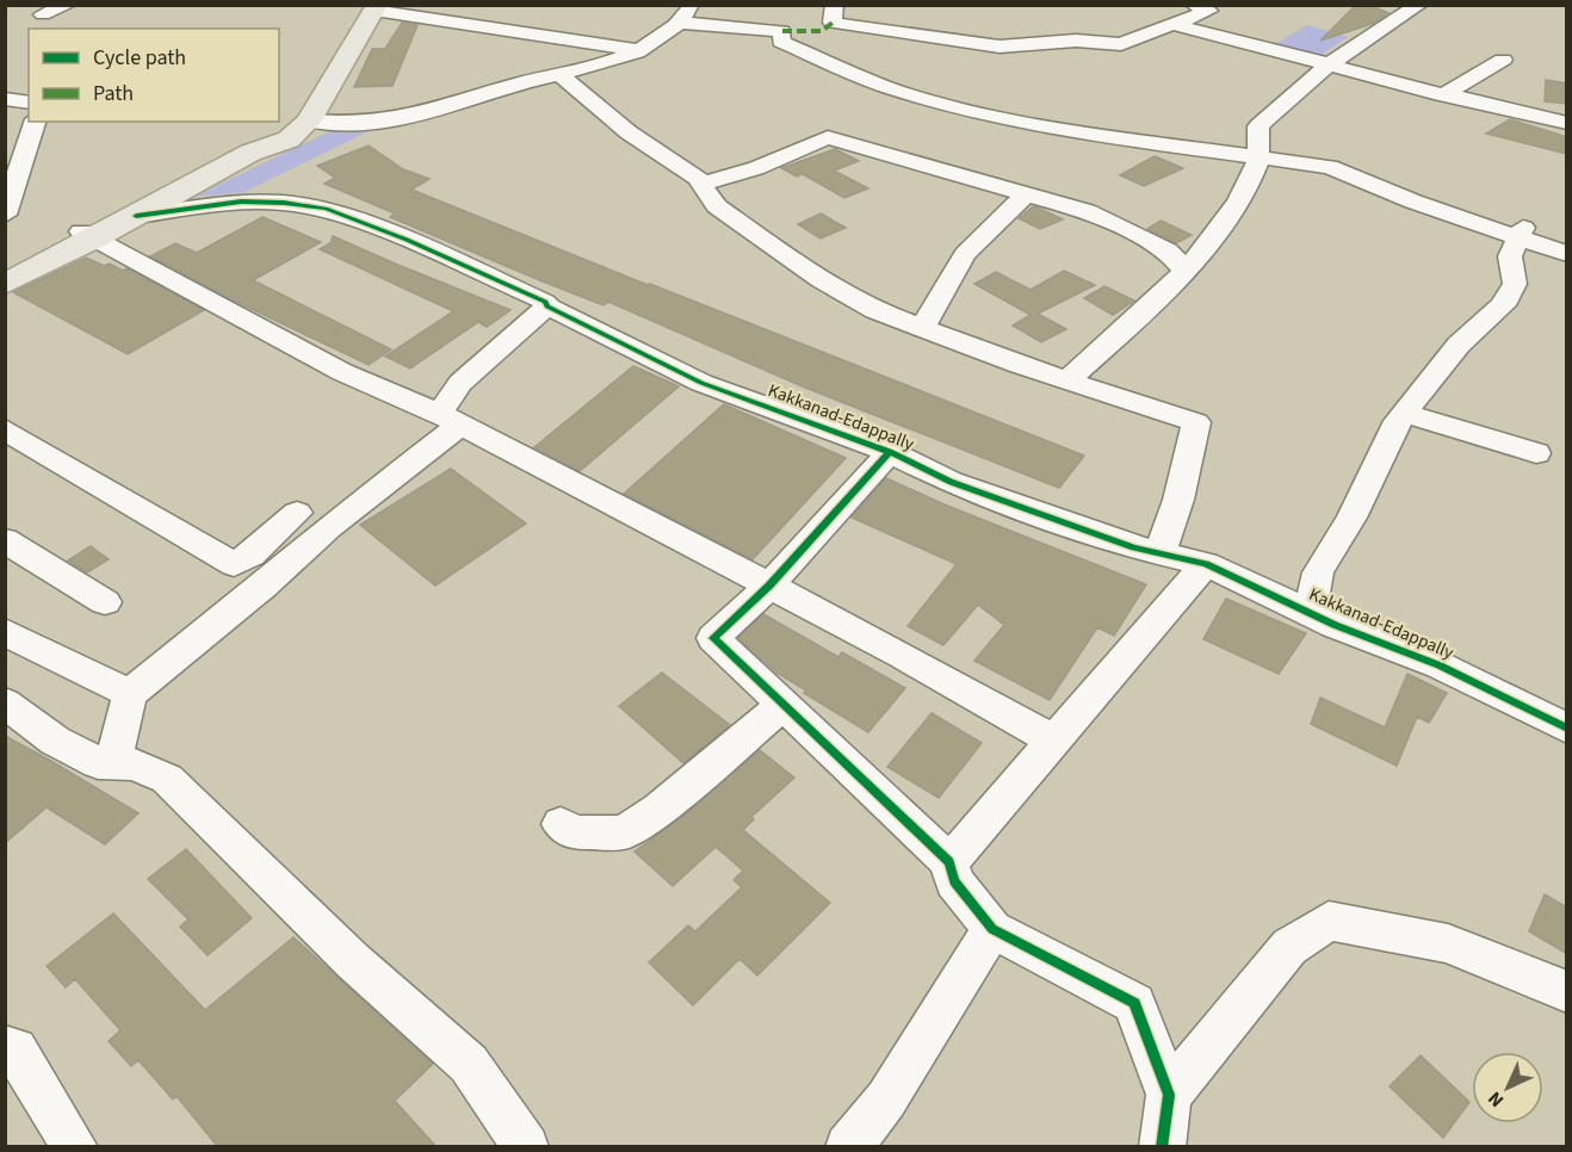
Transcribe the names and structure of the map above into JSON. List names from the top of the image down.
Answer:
{
  "streets": {
    "street": ["Kakkanad-Edappally"]
  },
  "legend": ["Cycle path", "Path"],
  "north": "bottom left"
}
